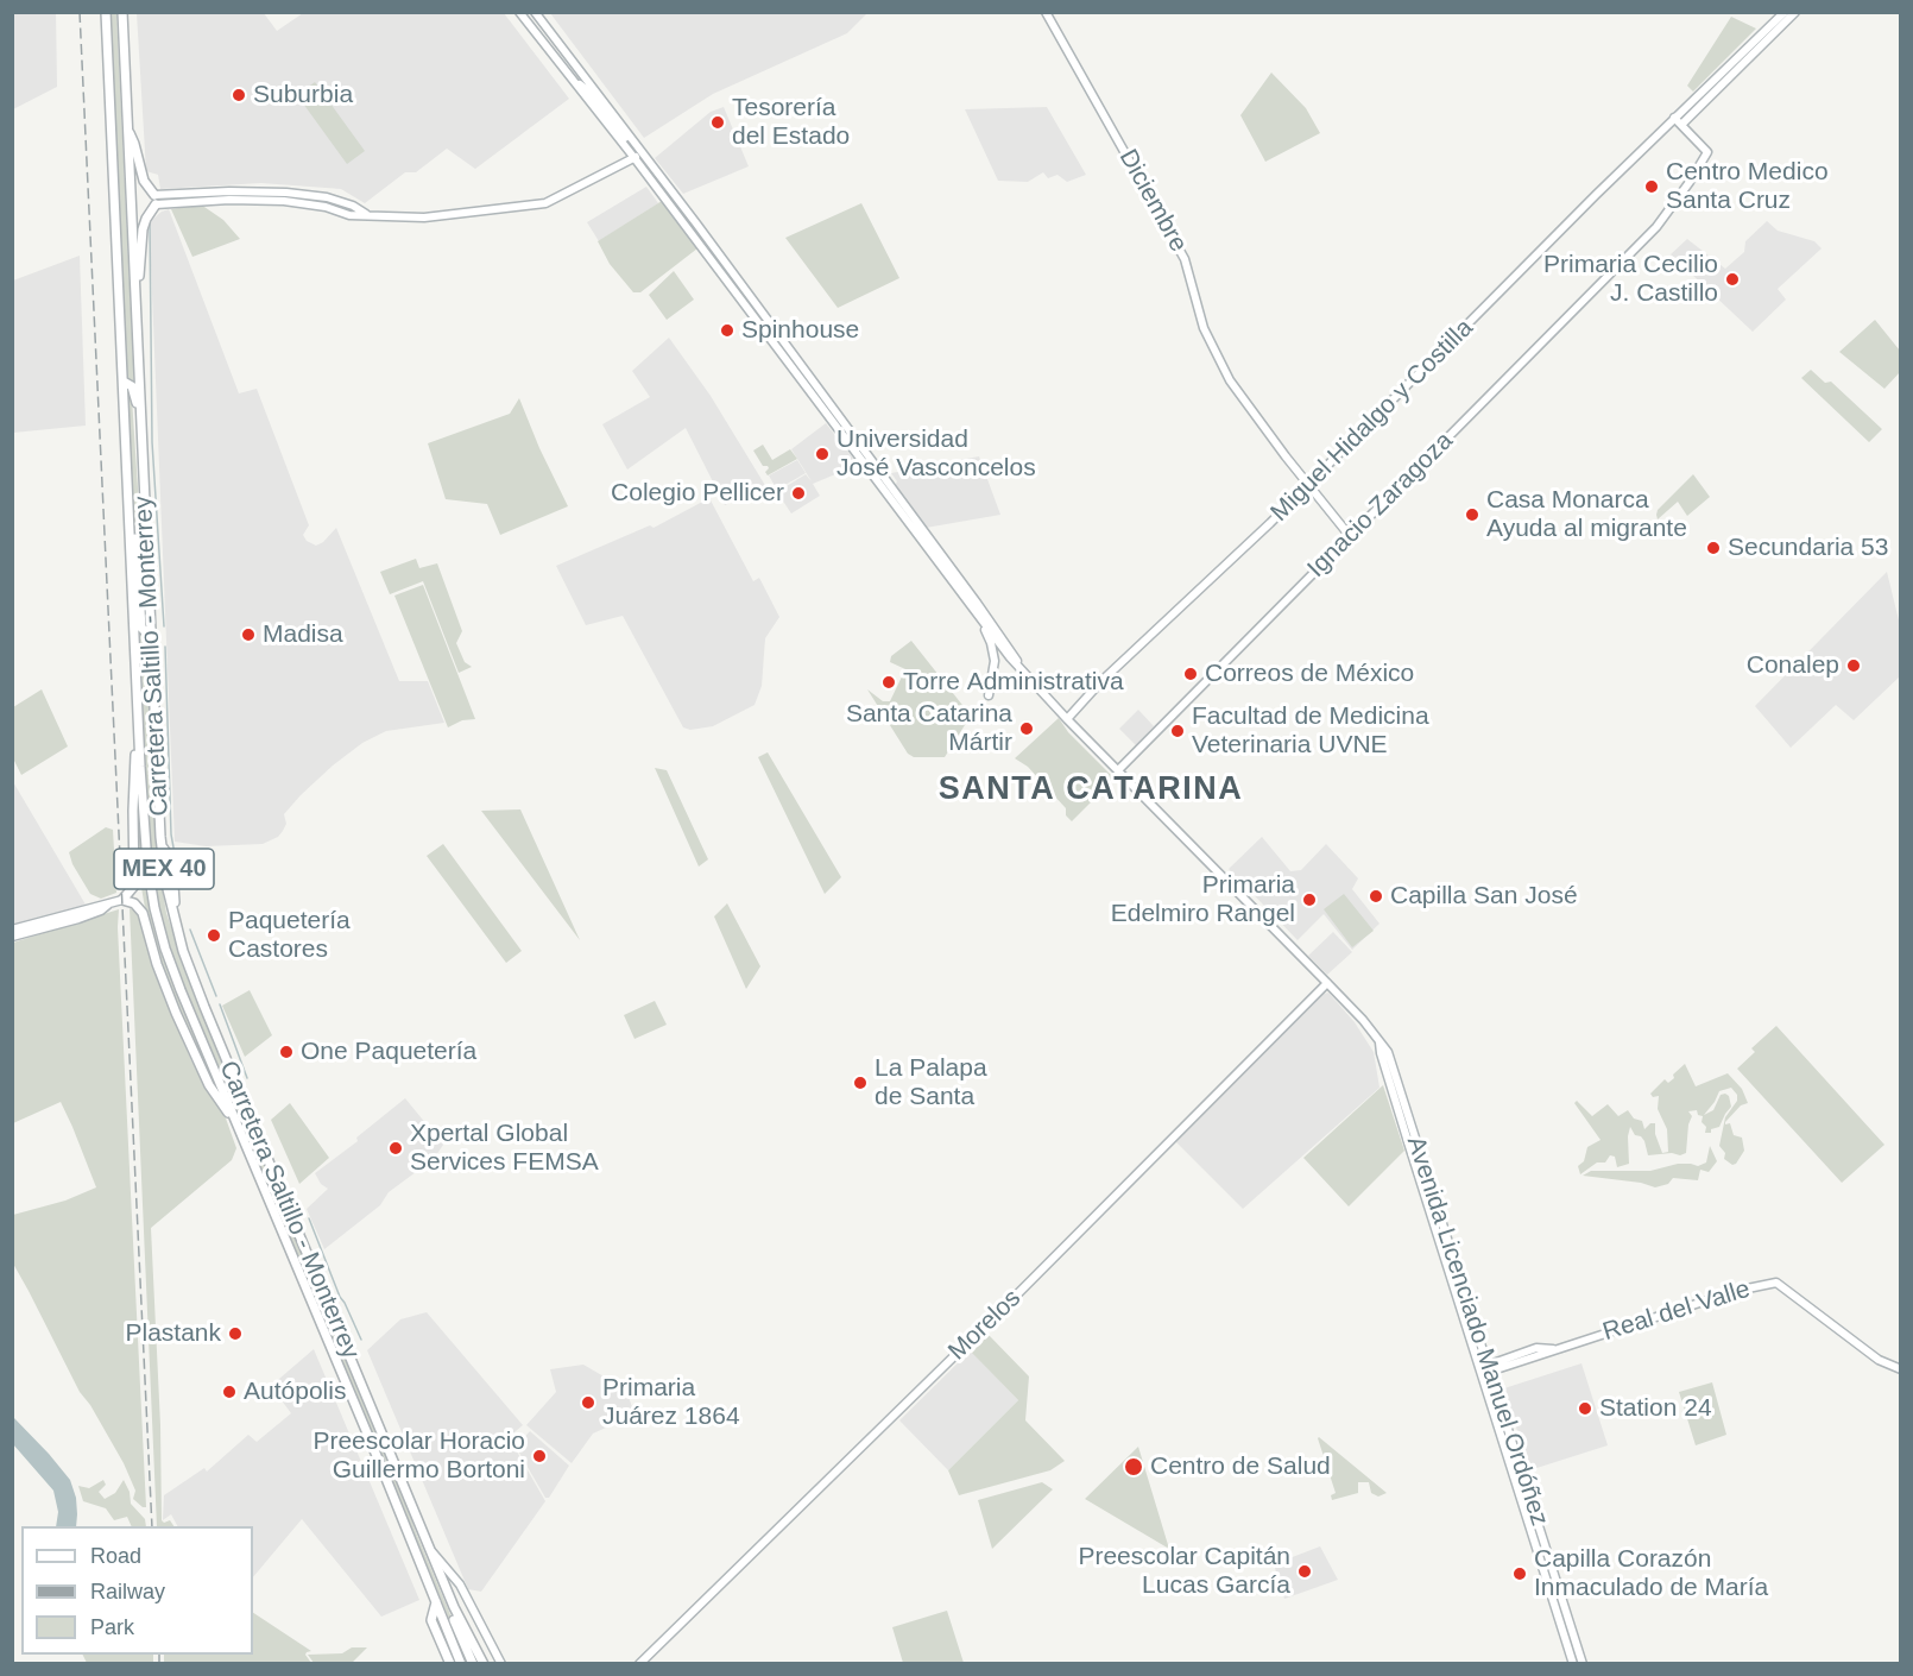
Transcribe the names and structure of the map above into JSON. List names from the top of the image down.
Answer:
{
  "streets": {
    "main road": [
      "Diciembre",
      "Miguel Hidalgo y Costilla",
      "Ignacio Zaragoza",
      "Carretera Saltillo - Monterrey",
      "MEX 40",
      "Real del Valle",
      "Morelos",
      "Avenida Licenciado Manuel Ordóñez"
    ]
  },
  "crossings": [
    ["Diciembre", "Miguel Hidalgo y Costilla"],
    ["Diciembre", "Ignacio Zaragoza"],
    ["Miguel Hidalgo y Costilla", "Avenida Licenciado Manuel Ordóñez"],
    ["Ignacio Zaragoza", "Avenida Licenciado Manuel Ordóñez"],
    ["Real del Valle", "Avenida Licenciado Manuel Ordóñez"],
    ["Morelos", "Avenida Licenciado Manuel Ordóñez"]
  ],
  "districts": ["SANTA CATARINA"],
  "places": [
    "Suburbia",
    "Tesorería del Estado",
    "Centro Medico Santa Cruz",
    "Primaria Cecilio J. Castillo",
    "Spinhouse",
    "Universidad José Vasconcelos",
    "Colegio Pellicer",
    "Casa Monarca Ayuda al migrante",
    "Secundaria 53",
    "Madisa",
    "Conalep",
    "Correos de México",
    "Torre Administrativa",
    "Santa Catarina Mártir",
    "Facultad de Medicina Veterinaria UVNE",
    "Capilla San José",
    "Primaria Edelmiro Rangel",
    "Paquetería Castores",
    "One Paquetería",
    "La Palapa de Santa",
    "Xpertal Global Services FEMSA",
    "Plastank",
    "Autópolis",
    "Primaria Juárez 1864",
    "Station 24",
    "Preescolar Horacio Guillermo Bortoni",
    "Centro de Salud",
    "Preescolar Capitán Lucas García",
    "Capilla Corazón Inmaculado de María"
  ],
  "legend": ["Road", "Railway", "Park"]
}
